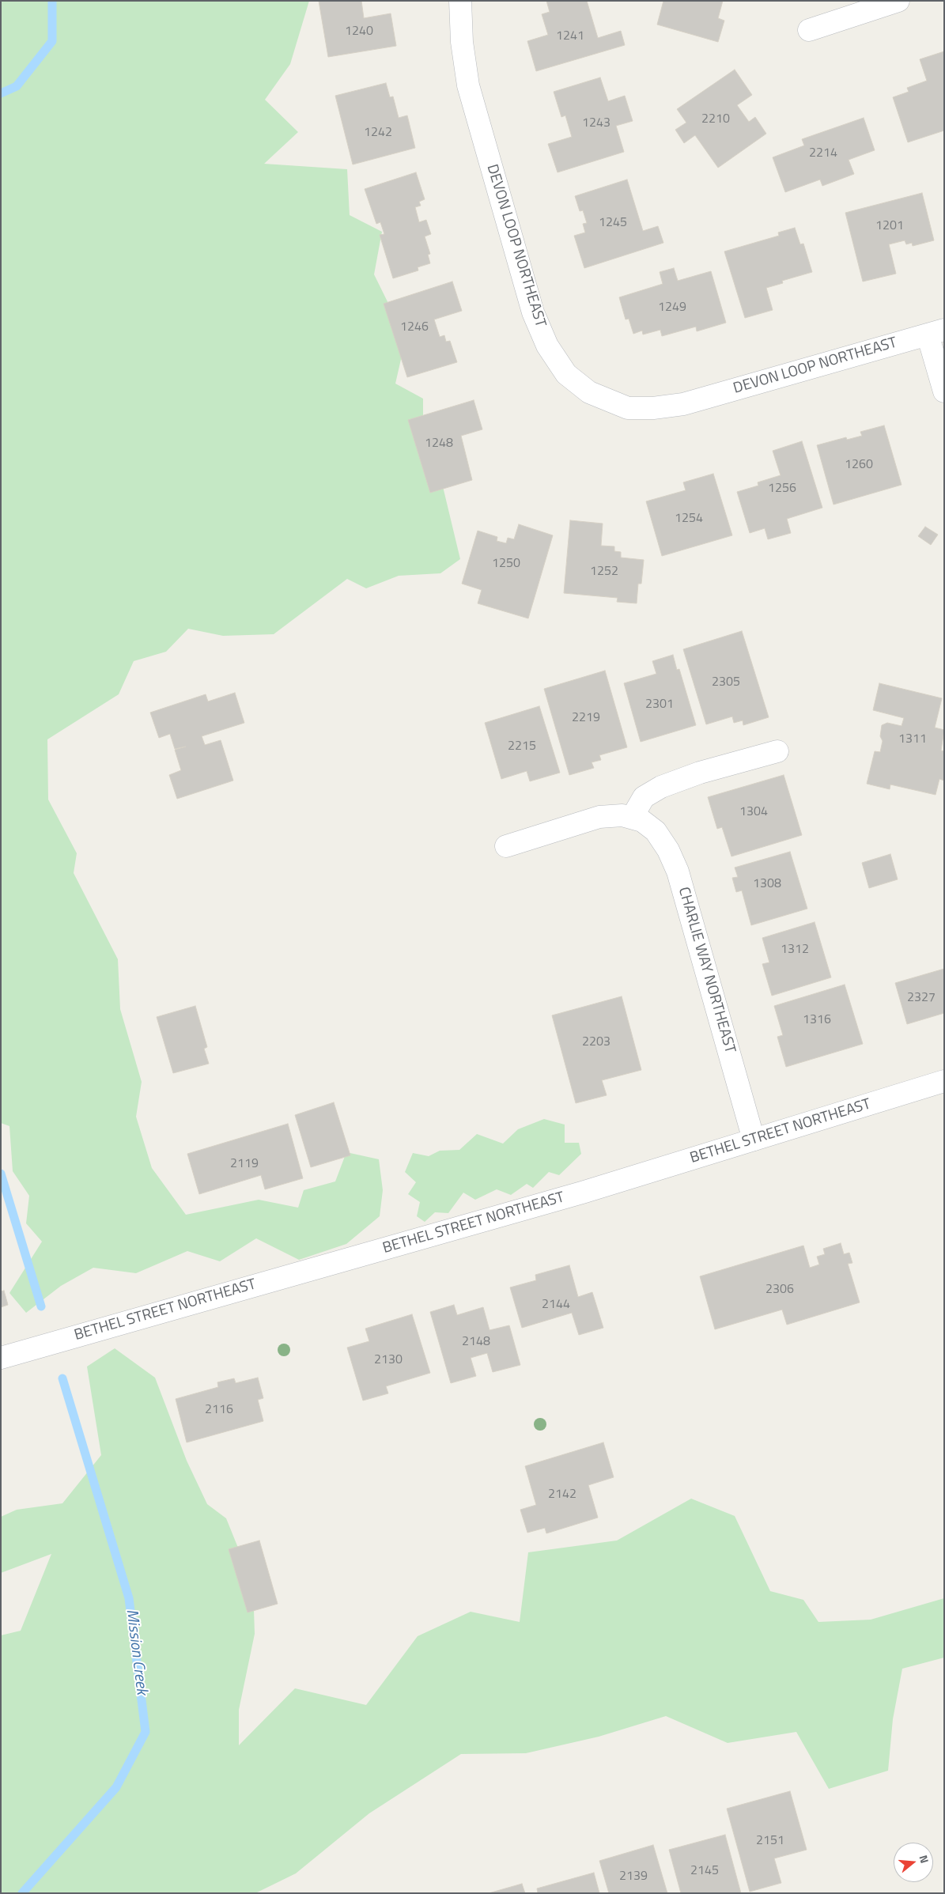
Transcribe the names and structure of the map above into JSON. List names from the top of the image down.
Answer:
{
  "streets": {
    "street": ["DEVON LOOP NORTHEAST", "CHARLIE WAY NORTHEAST", "BETHEL STREET NORTHEAST"]
  },
  "crossings": [
    ["CHARLIE WAY NORTHEAST", "BETHEL STREET NORTHEAST"]
  ],
  "water": ["Mission Creek"],
  "house_numbers": [
    "1240",
    "1241",
    "2210",
    "1243",
    "1242",
    "2214",
    "1245",
    "1201",
    "1249",
    "1246",
    "1248",
    "1260",
    "1256",
    "1254",
    "1250",
    "1252",
    "2305",
    "2301",
    "2219",
    "1311",
    "2215",
    "1304",
    "1308",
    "1312",
    "2327",
    "1316",
    "2203",
    "2119",
    "2306",
    "2144",
    "2148",
    "2130",
    "2116",
    "2142",
    "2151",
    "2145",
    "2139"
  ],
  "north": "right"
}
